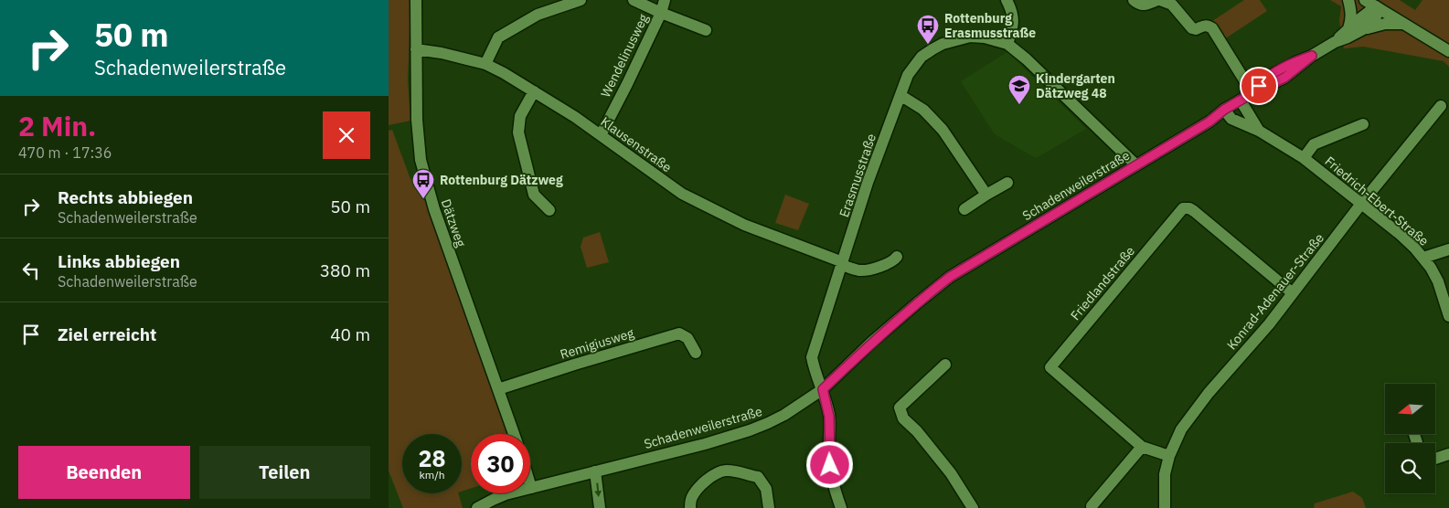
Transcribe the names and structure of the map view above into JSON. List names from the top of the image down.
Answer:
{
  "streets": {
    "street": [
      "Wendelinusweg",
      "Klausenstraße",
      "Erasmusstraße",
      "Schadenweilerstraße",
      "Friedrich-Ebert-Straße",
      "Dätzweg",
      "Friedlandstraße",
      "Konrad-Adenauer-Straße",
      "Remigiusweg"
    ]
  },
  "crossings": [
    ["Wendelinusweg", "Klausenstraße"],
    ["Klausenstraße", "Erasmusstraße"],
    ["Klausenstraße", "Dätzweg"],
    ["Erasmusstraße", "Schadenweilerstraße"],
    ["Schadenweilerstraße", "Friedrich-Ebert-Straße"],
    ["Friedrich-Ebert-Straße", "Konrad-Adenauer-Straße"],
    ["Dätzweg", "Remigiusweg"],
    ["Friedlandstraße", "Konrad-Adenauer-Straße"]
  ],
  "places": {
    "bus stop": ["Rottenburg Erasmusstraße", "Rottenburg Dätzweg"],
    "school or university": ["Kindergarten Dätzweg 48"]
  },
  "north": "left",
  "page": {
    "turn": ["50 m", "Schadenweilerstraße"],
    "heading": ["2 Min.", "470 m · 17:36"],
    "list": [
      {
        "name": "Rechts abbiegen",
        "note": "Schadenweilerstraße",
        "value": "50 m"
      },
      {
        "name": "Links abbiegen",
        "note": "Schadenweilerstraße",
        "value": "380 m"
      },
      {
        "name": "Ziel erreicht",
        "value": "40 m"
      }
    ],
    "speed": "28 km/h",
    "limit": "30",
    "buttons": ["Beenden", "Teilen"]
  }
}
